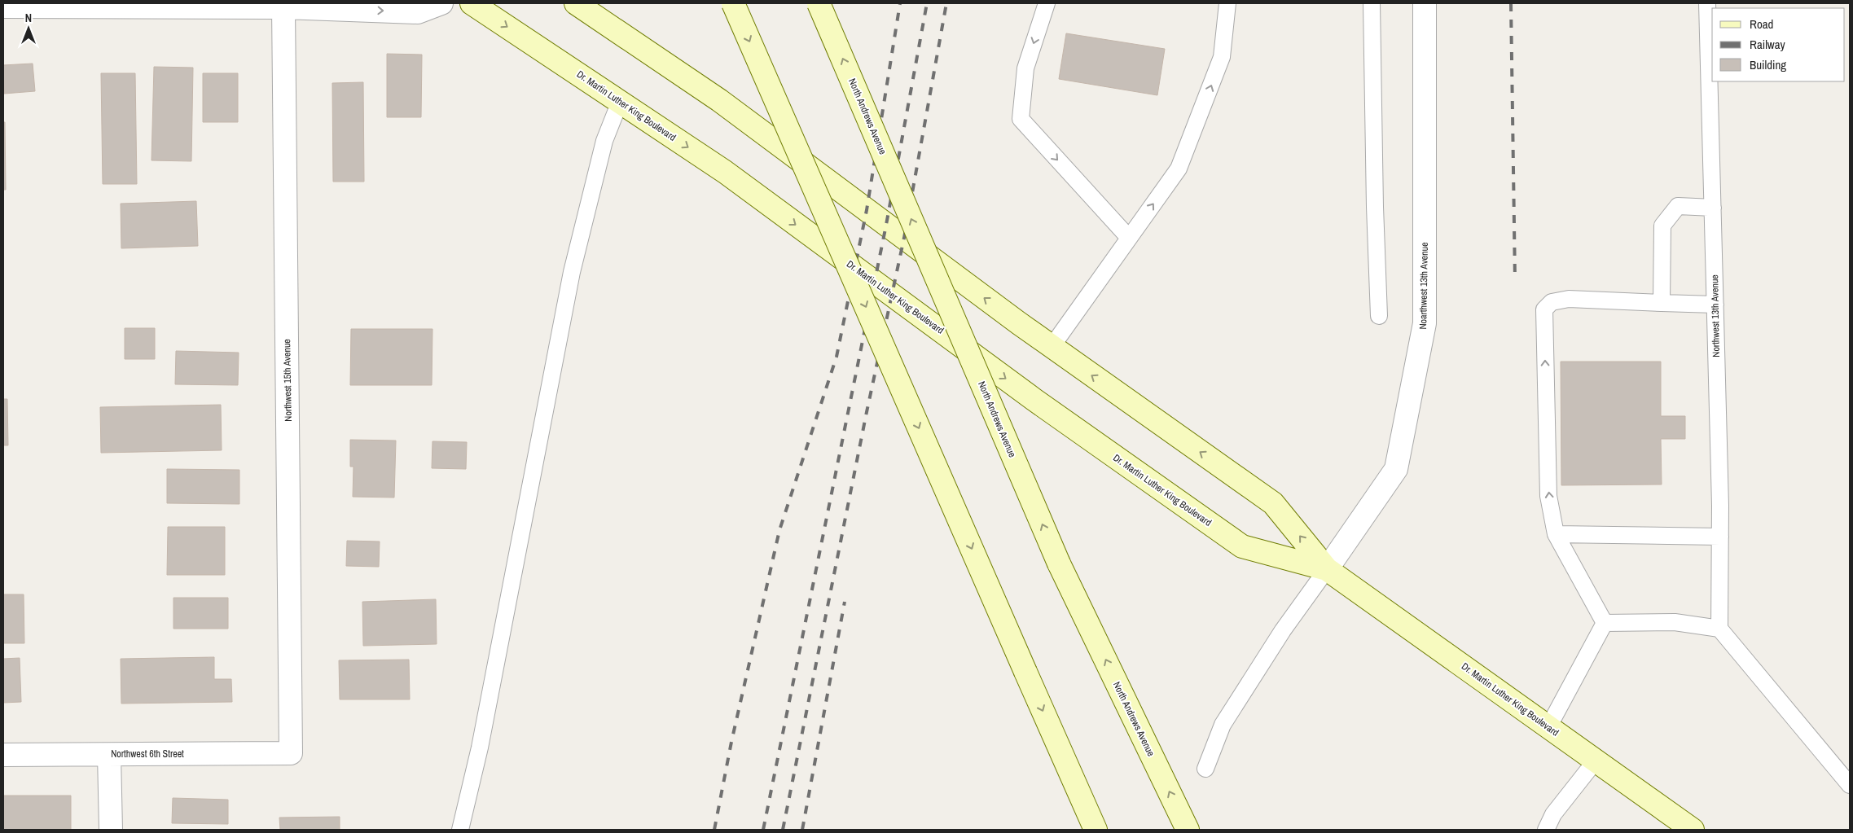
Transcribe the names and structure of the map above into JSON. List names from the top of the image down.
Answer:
{
  "streets": {
    "main road": ["Dr. Martin Luther King Boulevard", "North Andrews Avenue"],
    "street": ["Noarthwest 13th Avenue", "Northwest 15th Avenue", "Northwest 6th Street"],
    "lane": ["Northwest 13th Avenue"]
  },
  "crossings": [
    ["Dr. Martin Luther King Boulevard", "Noarthwest 13th Avenue"],
    ["Northwest 15th Avenue", "Northwest 6th Street"]
  ],
  "legend": ["Road", "Railway", "Building"],
  "north": "top"
}
